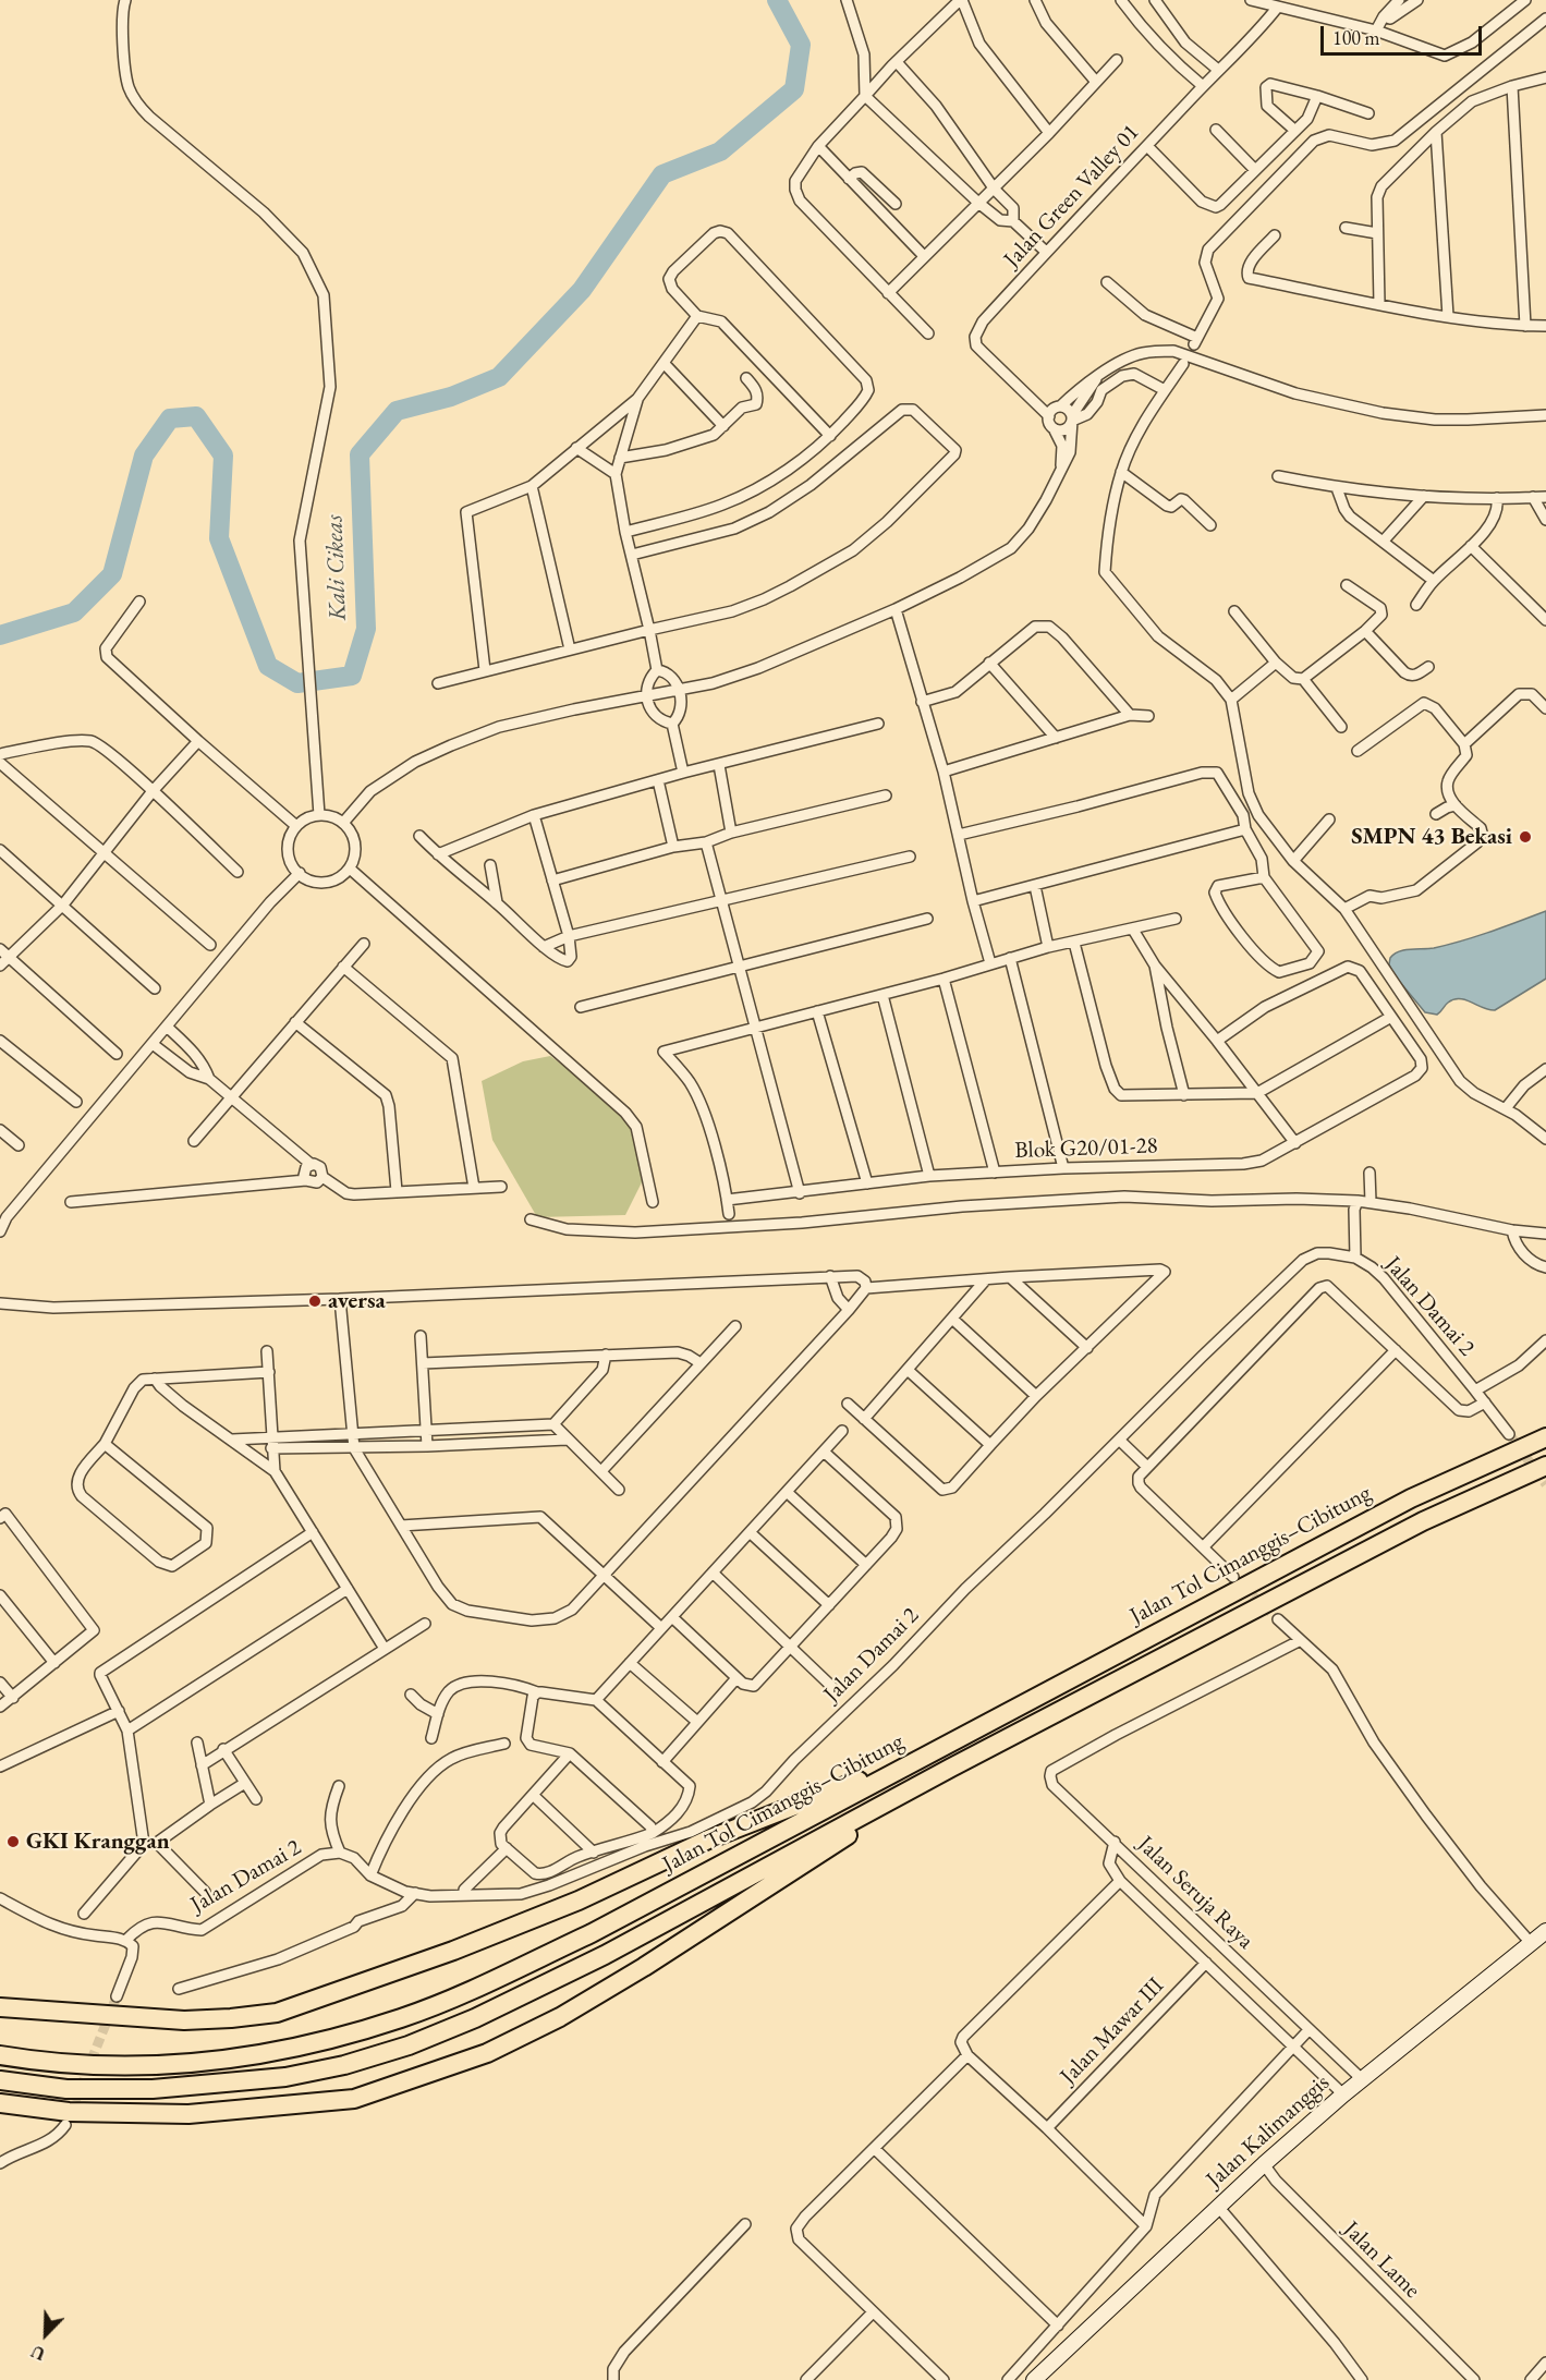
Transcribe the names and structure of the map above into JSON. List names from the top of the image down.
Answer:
{
  "streets": {
    "highway": ["Jalan Tol Cimanggis–Cibitung"],
    "main road": ["Jalan Kalimanggis"],
    "street": [
      "Jalan Green Valley 01",
      "Blok G20/01-28",
      "Jalan Damai 2",
      "Jalan Seruja Raya",
      "Jalan Mawar III",
      "Jalan Lame"
    ]
  },
  "crossings": [
    ["Jalan Seruja Raya", "Jalan Mawar III"],
    ["Jalan Seruja Raya", "Jalan Kalimanggis"],
    ["Jalan Kalimanggis", "Jalan Lame"]
  ],
  "water": ["Kali Cikeas"],
  "places": ["SMPN 43 Bekasi", "aversa", "GKI Kranggan"],
  "scale_bar": "100 m",
  "north": "bottom left"
}
